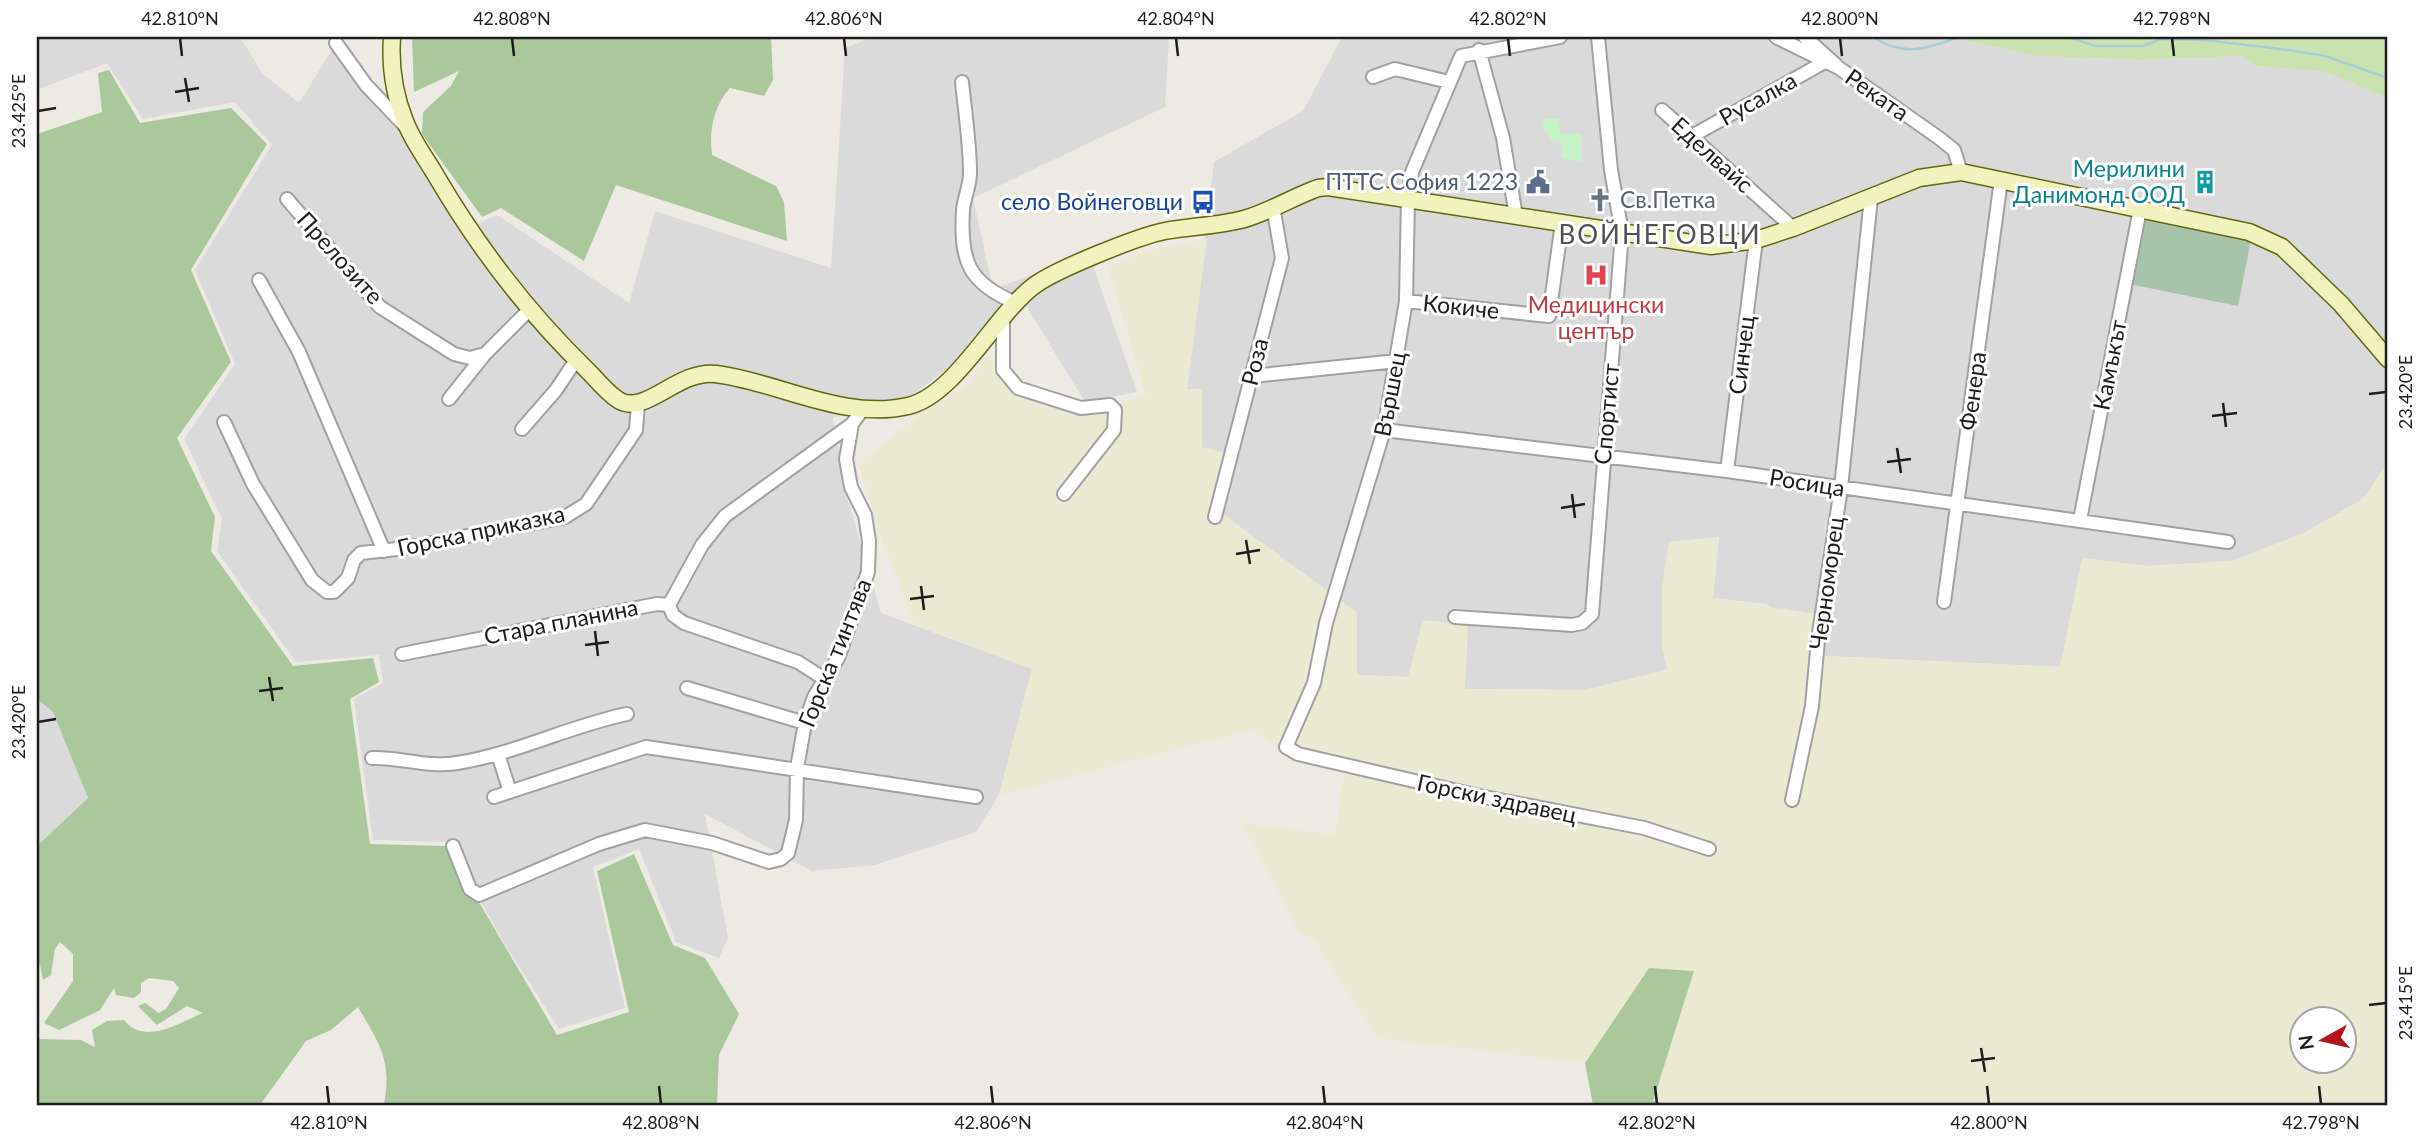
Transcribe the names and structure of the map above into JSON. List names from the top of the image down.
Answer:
{
  "streets": {
    "street": [
      "Реката",
      "Русалка",
      "Еделвайс",
      "Прелозите",
      "Кокиче",
      "Синчец",
      "Роза",
      "Камъкът",
      "Фенера",
      "Вършец",
      "Спортист",
      "Росица",
      "Горска приказка",
      "Черноморец",
      "Стара планина",
      "Горска тинтява",
      "Горски здравец"
    ]
  },
  "crossings": [
    ["Реката", "Русалка"],
    ["Русалка", "Еделвайс"],
    ["Кокиче", "Вършец"],
    ["Синчец", "Росица"],
    ["Камъкът", "Росица"],
    ["Фенера", "Росица"],
    ["Вършец", "Росица"],
    ["Вършец", "Горски здравец"],
    ["Спортист", "Росица"],
    ["Росица", "Черноморец"],
    ["Стара планина", "Горска тинтява"]
  ],
  "districts": ["ВОЙНЕГОВЦИ"],
  "places": {
    "public building": ["ПТТС София 1223"],
    "building": ["Мерилини Данимонд ООД"],
    "church": ["Св.Петка"],
    "bus stop": ["село Войнеговци"],
    "hospital": ["Медицински център"]
  },
  "north": "left",
  "coordinates": [
    "42.810°N",
    "42.808°N",
    "42.806°N",
    "42.804°N",
    "42.802°N",
    "42.800°N",
    "42.798°N",
    "23.425°E",
    "23.420°E",
    "23.415°E"
  ]
}
